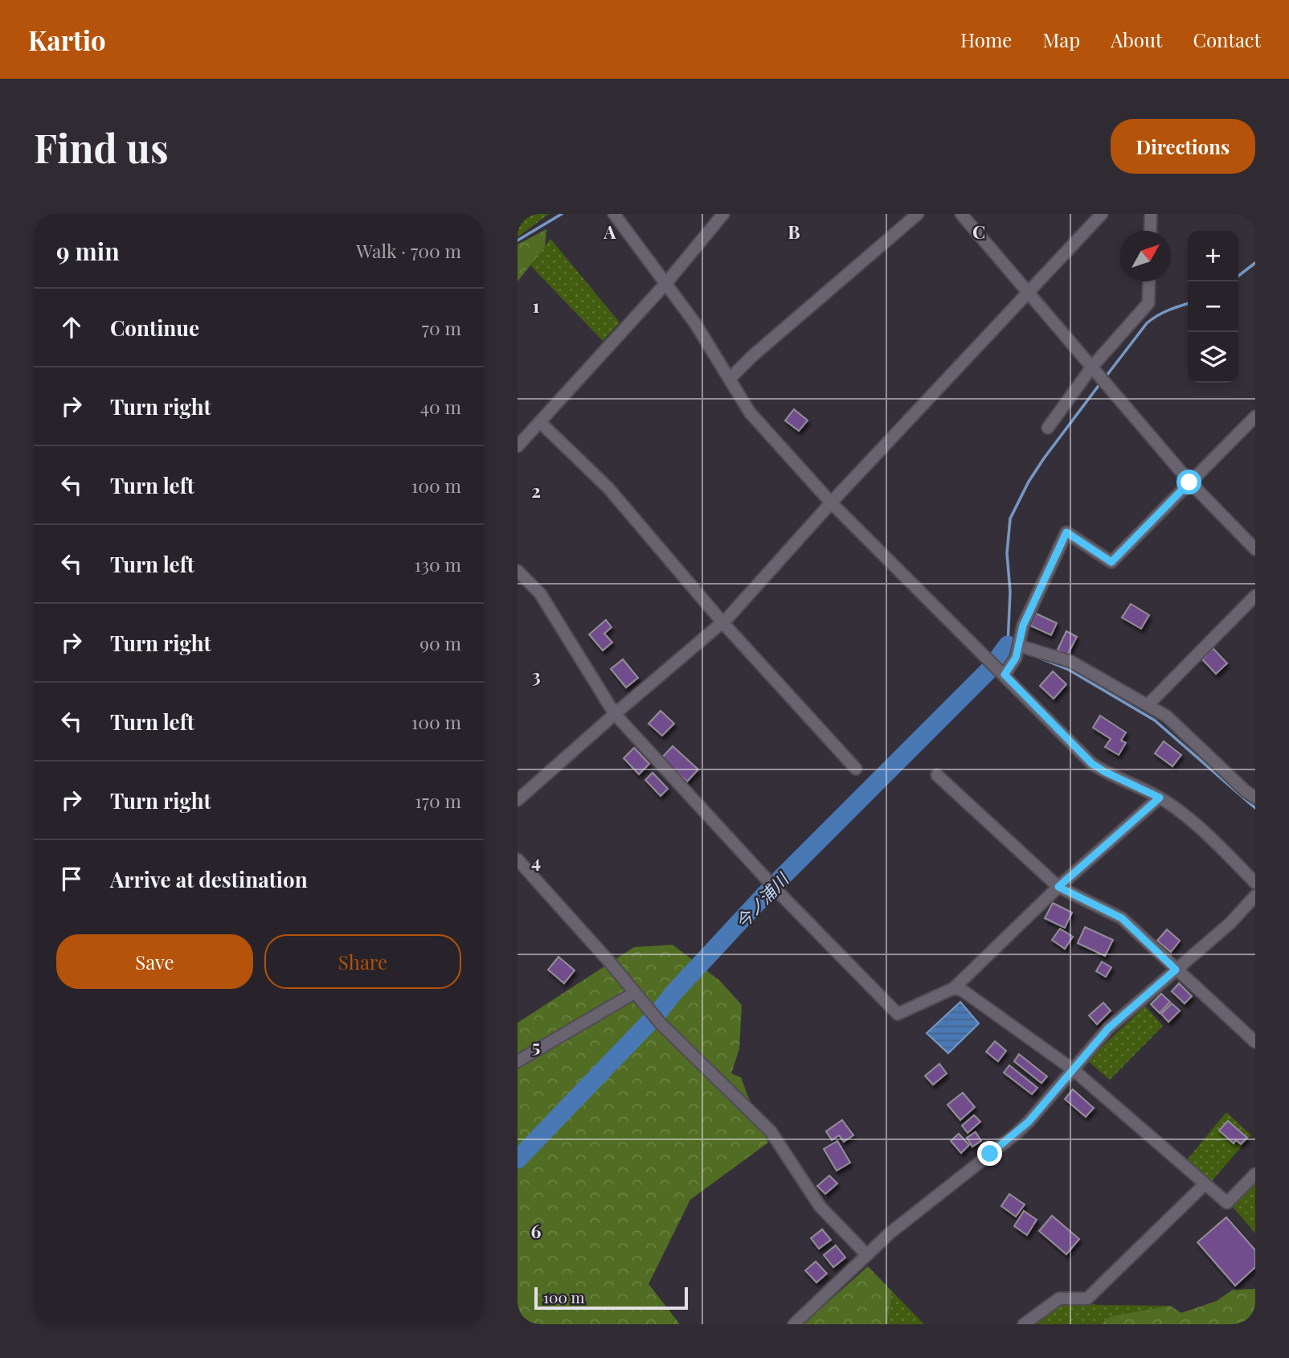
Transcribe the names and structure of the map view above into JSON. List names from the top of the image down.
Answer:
{
  "water": ["今ノ浦川"],
  "scale_bar": "100 m",
  "north": "top right",
  "page": {
    "header": "Kartio",
    "nav": [
      "Home",
      "Map",
      "About",
      "Contact"
    ],
    "buttons": [
      "Directions",
      ["Save", "Share"]
    ],
    "title": "Find us",
    "heading": ["9 min", "Walk · 700 m"],
    "map_buttons": ["+", "−"],
    "list": [
      ["Continue", "70 m"],
      ["Turn right", "40 m"],
      ["Turn left", "100 m"],
      ["Turn left", "130 m"],
      ["Turn right", "90 m"],
      ["Turn left", "100 m"],
      ["Turn right", "170 m"],
      "Arrive at destination"
    ],
    "scale": "100 m"
  },
  "grid": {
    "columns": ["A", "B", "C"],
    "rows": [
      "1",
      "2",
      "3",
      "4",
      "5",
      "6"
    ]
  }
}
